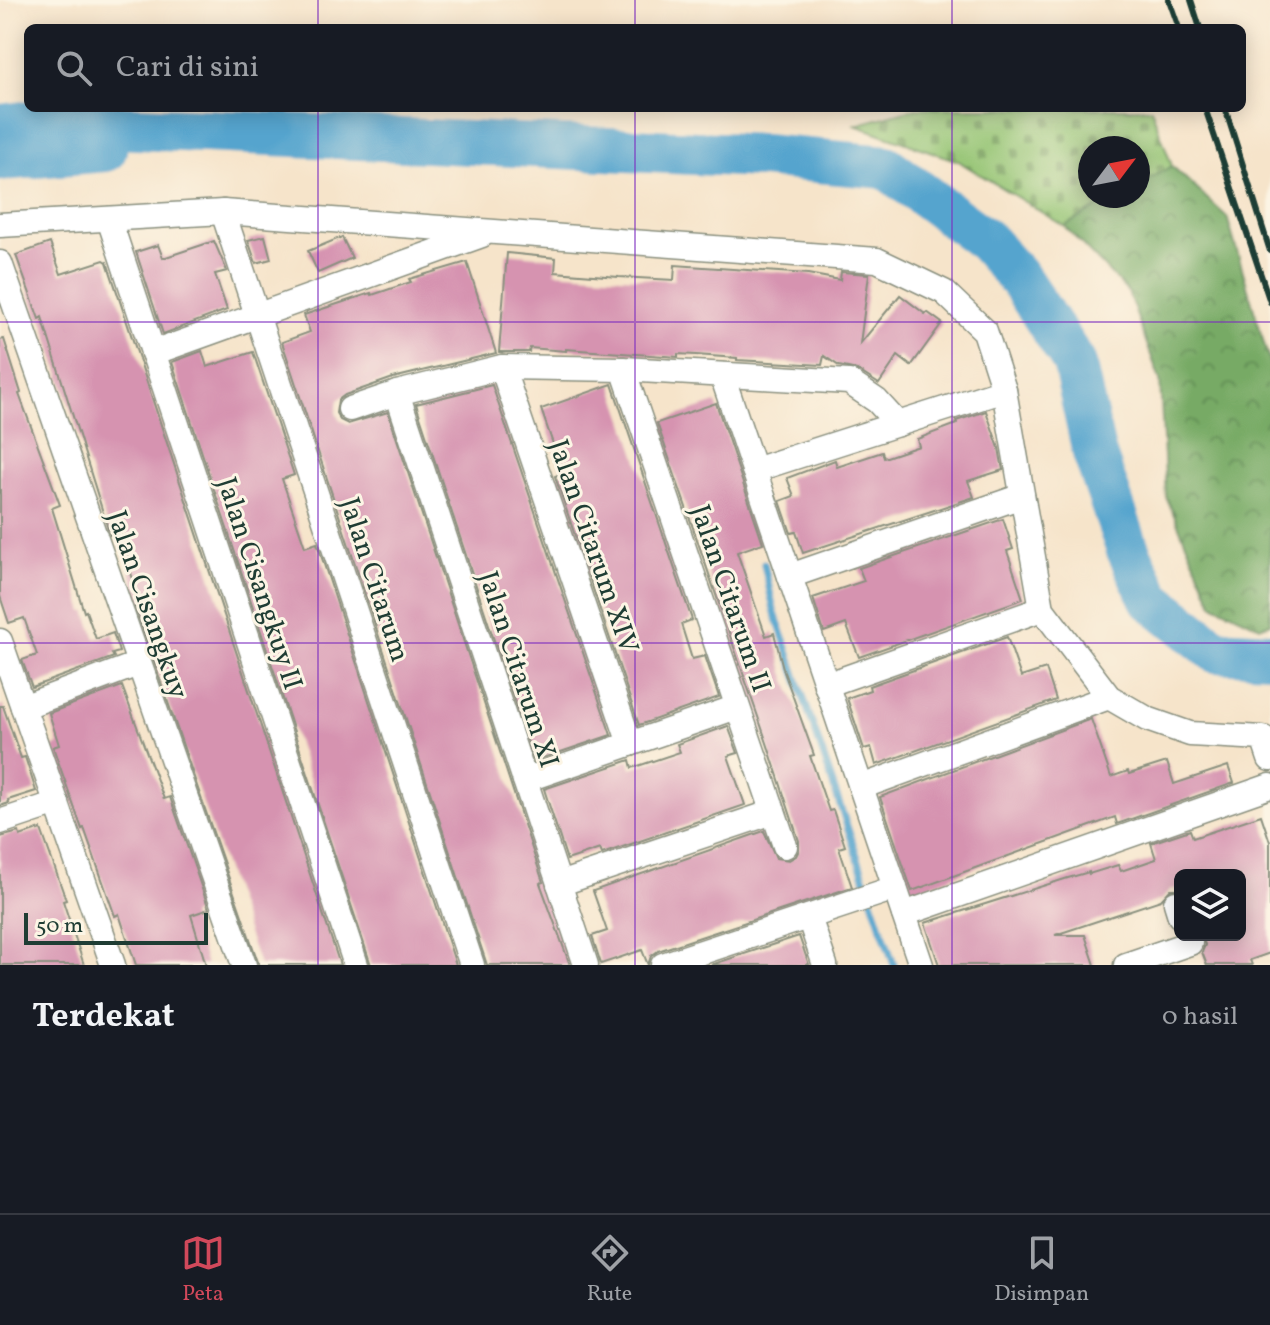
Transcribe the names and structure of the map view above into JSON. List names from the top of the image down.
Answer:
{
  "streets": {
    "street": [
      "Jalan Citarum XIV",
      "Jalan Citarum",
      "Jalan Cisangkuy II",
      "Jalan Citarum II",
      "Jalan Cisangkuy",
      "Jalan Citarum XI"
    ]
  },
  "scale_bar": "50 m",
  "north": "top right",
  "page": {
    "search": "Cari di sini",
    "scale": "50 m",
    "heading": ["Terdekat", "0 hasil"],
    "nav": ["Peta", "Rute", "Disimpan"]
  }
}
